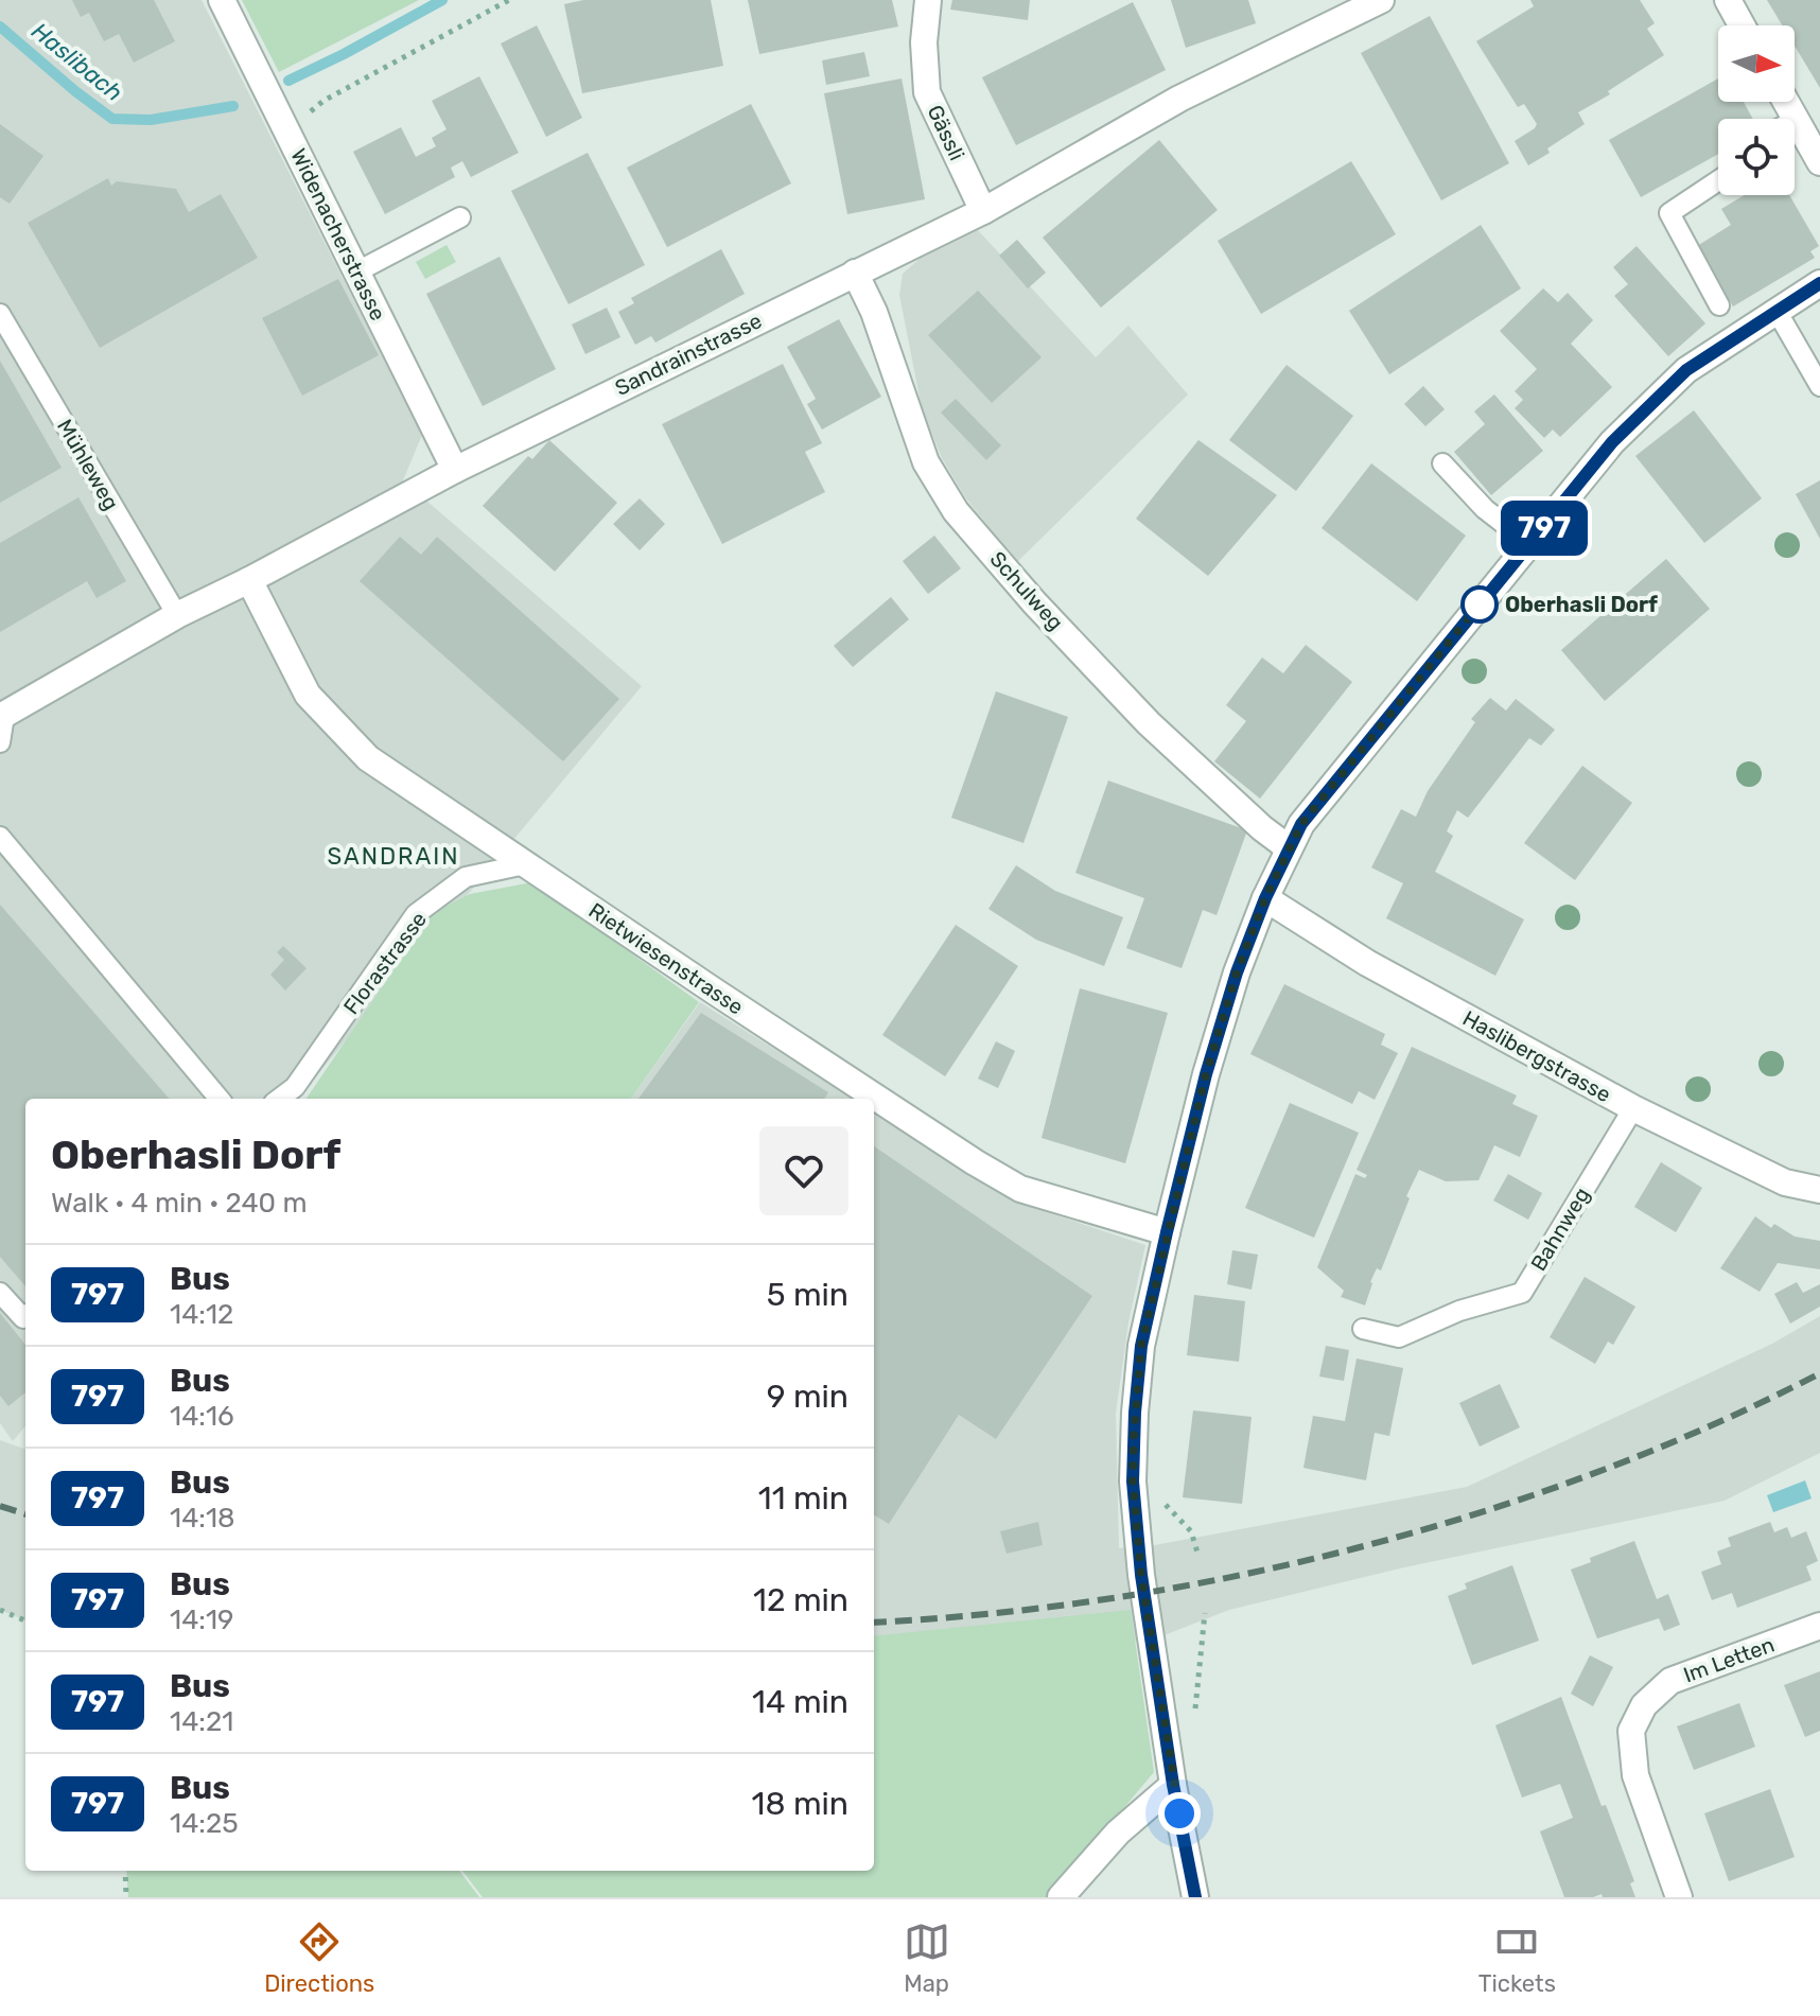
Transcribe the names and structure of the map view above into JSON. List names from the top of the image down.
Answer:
{
  "streets": {
    "street": [
      "Gässli",
      "Widenacherstrasse",
      "Sandrainstrasse",
      "Schulweg",
      "Rietwiesenstrasse",
      "Haslibergstrasse",
      "Im Letten"
    ],
    "lane": ["Mühleweg", "Florastrasse", "Bahnweg"]
  },
  "crossings": [
    ["Gässli", "Sandrainstrasse"],
    ["Widenacherstrasse", "Sandrainstrasse"],
    ["Sandrainstrasse", "Mühleweg"],
    ["Sandrainstrasse", "Schulweg"],
    ["Sandrainstrasse", "Rietwiesenstrasse"],
    ["Rietwiesenstrasse", "Florastrasse"],
    ["Haslibergstrasse", "Bahnweg"]
  ],
  "districts": ["SANDRAIN"],
  "water": ["Haslibach"],
  "places": ["Oberhasli Dorf"],
  "lines": ["bus line 797"],
  "north": "right",
  "page": {
    "on_map": "797",
    "heading": ["Oberhasli Dorf", "Walk · 4 min · 240 m"],
    "list": [
      {
        "mark": "797",
        "name": "Bus",
        "note": "14:12",
        "value": "5 min"
      },
      {
        "mark": "797",
        "name": "Bus",
        "note": "14:16",
        "value": "9 min"
      },
      {
        "mark": "797",
        "name": "Bus",
        "note": "14:18",
        "value": "11 min"
      },
      {
        "mark": "797",
        "name": "Bus",
        "note": "14:19",
        "value": "12 min"
      },
      {
        "mark": "797",
        "name": "Bus",
        "note": "14:21",
        "value": "14 min"
      },
      {
        "mark": "797",
        "name": "Bus",
        "note": "14:25",
        "value": "18 min"
      }
    ],
    "tabs": ["Directions", "Map", "Tickets"]
  }
}
